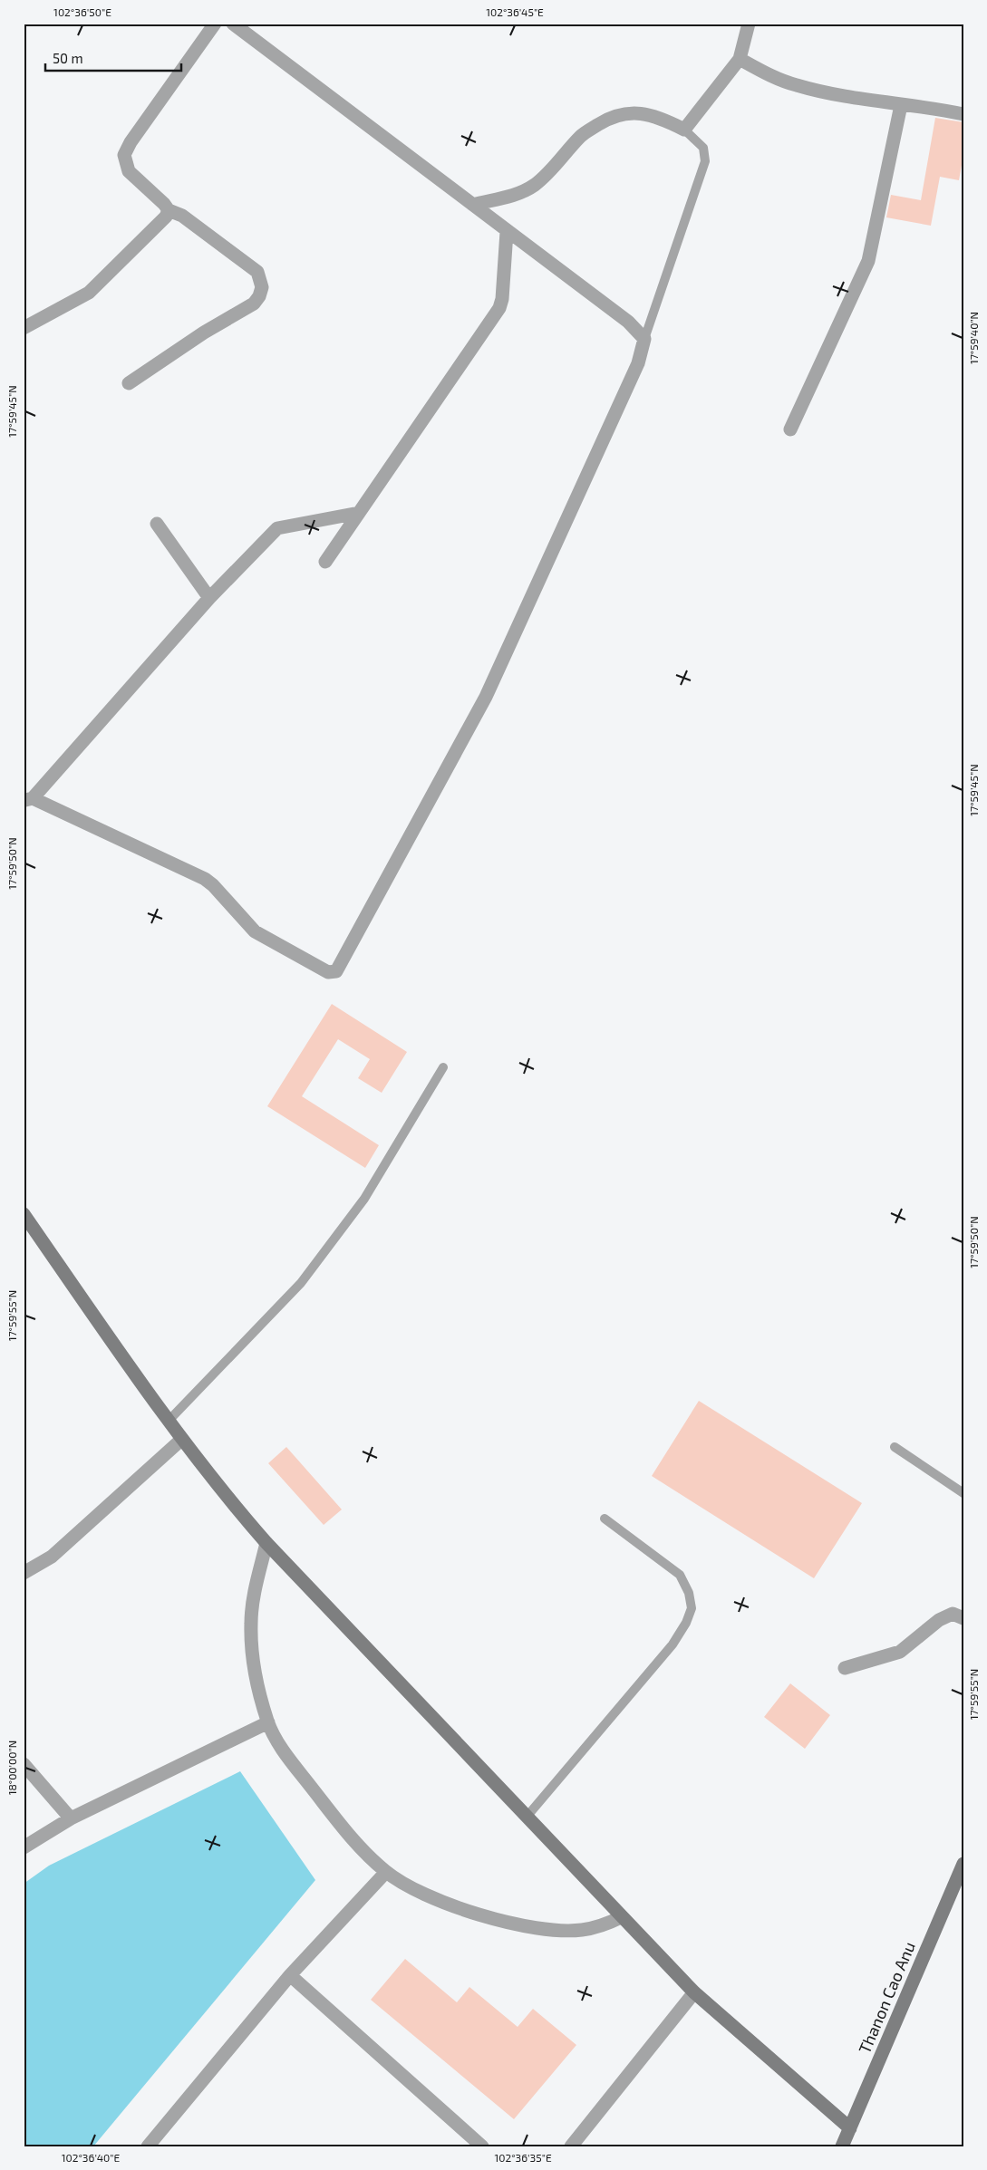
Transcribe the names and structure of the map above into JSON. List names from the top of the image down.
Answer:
{
  "streets": {
    "street": ["Thanon Cao Anu"]
  },
  "scale_bar": "50 m",
  "coordinates": [
    "102°36'50\"E",
    "102°36'45\"E",
    "17°59'40\"N",
    "17°59'45\"N",
    "17°59'50\"N",
    "17°59'55\"N",
    "18°00'00\"N",
    "102°36'40\"E",
    "102°36'35\"E"
  ]
}
